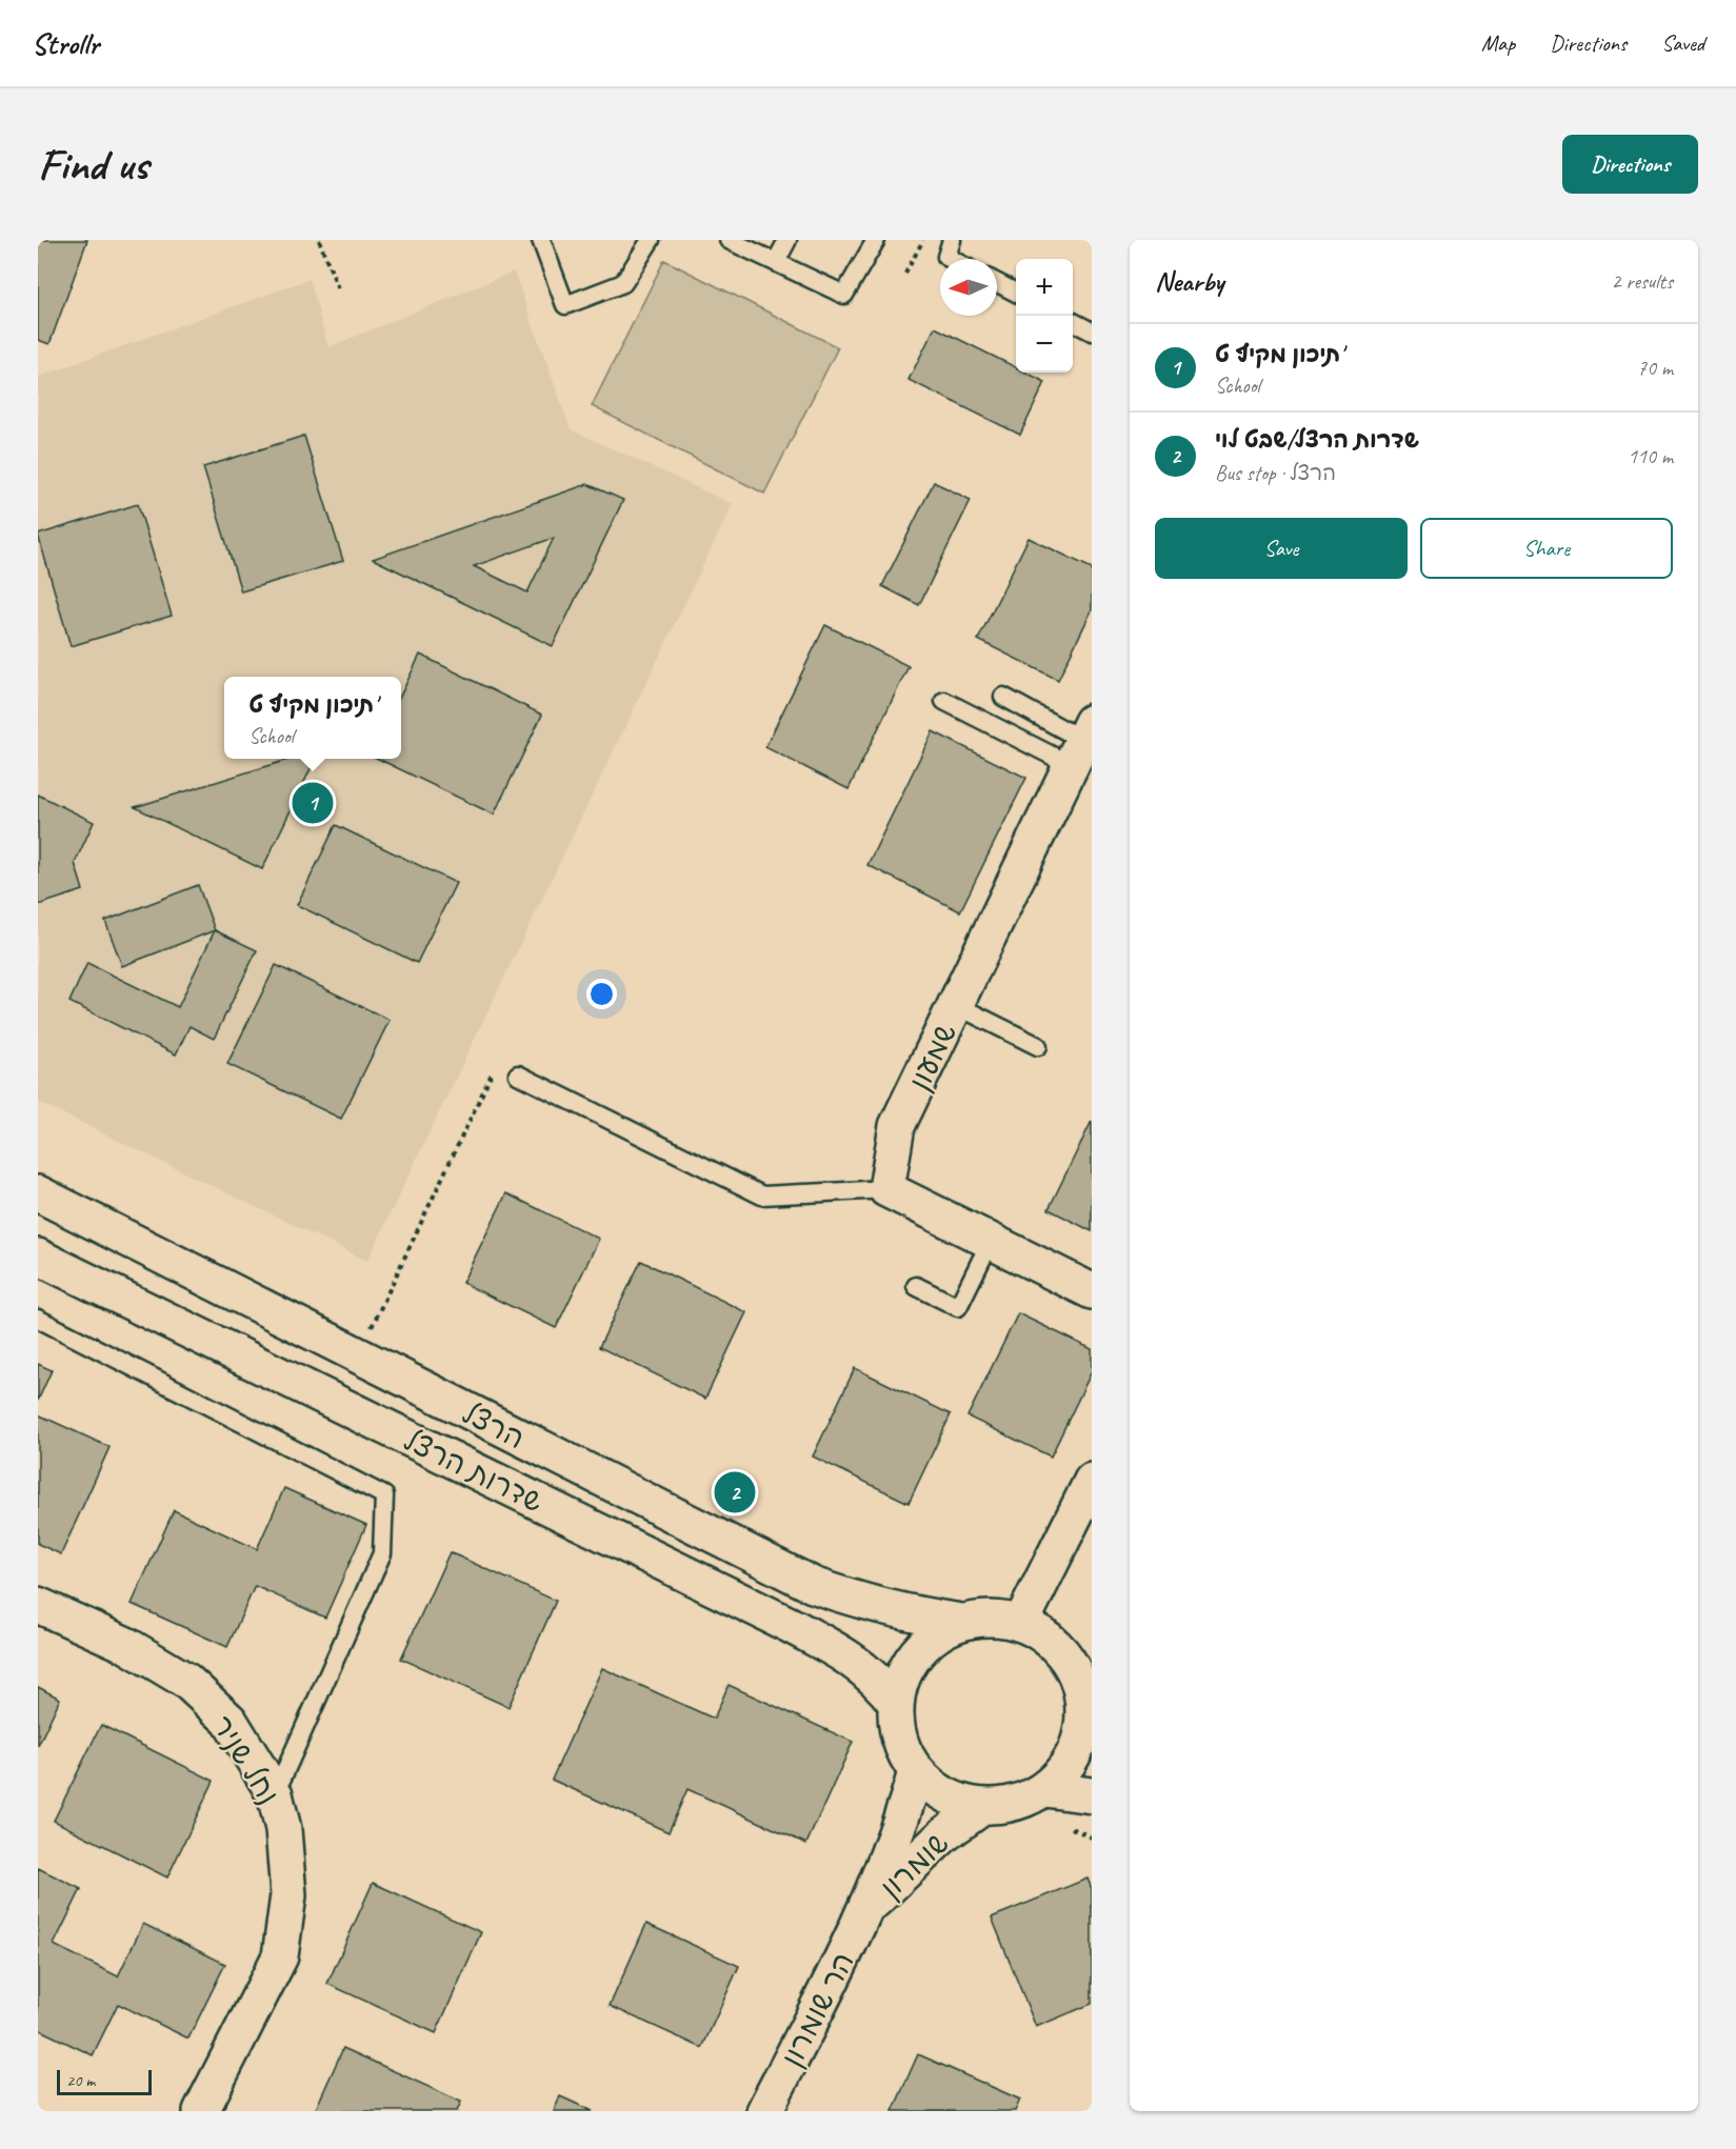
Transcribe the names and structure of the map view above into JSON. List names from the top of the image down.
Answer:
{
  "streets": {
    "main road": [
      "שמעון",
      "הרצל",
      "שדרות הרצל",
      "נחל שניר",
      "שומרון",
      "הר שומרון"
    ]
  },
  "crossings": [
    ["הרצל", "שדרות הרצל"],
    ["הרצל", "שומרון"],
    ["שדרות הרצל", "שומרון"],
    ["שומרון", "הר שומרון"]
  ],
  "scale_bar": "20 m",
  "north": "left",
  "page": {
    "header": "Strollr",
    "nav": ["Map", "Directions", "Saved"],
    "buttons": [
      "Directions",
      ["Save", "Share"]
    ],
    "title": "Find us",
    "heading": ["Nearby", "2 results"],
    "map_buttons": ["+", "−"],
    "list": [
      {
        "mark": "1",
        "name": "תיכון מקיף ט'",
        "note": "School",
        "value": "70 m"
      },
      {
        "mark": "2",
        "name": "שדרות הרצל/שבט לוי",
        "note": "Bus stop · הרצל",
        "value": "110 m"
      }
    ],
    "popup": ["תיכון מקיף ט'", "School"],
    "pins": ["1", "2"],
    "scale": "20 m"
  }
}
